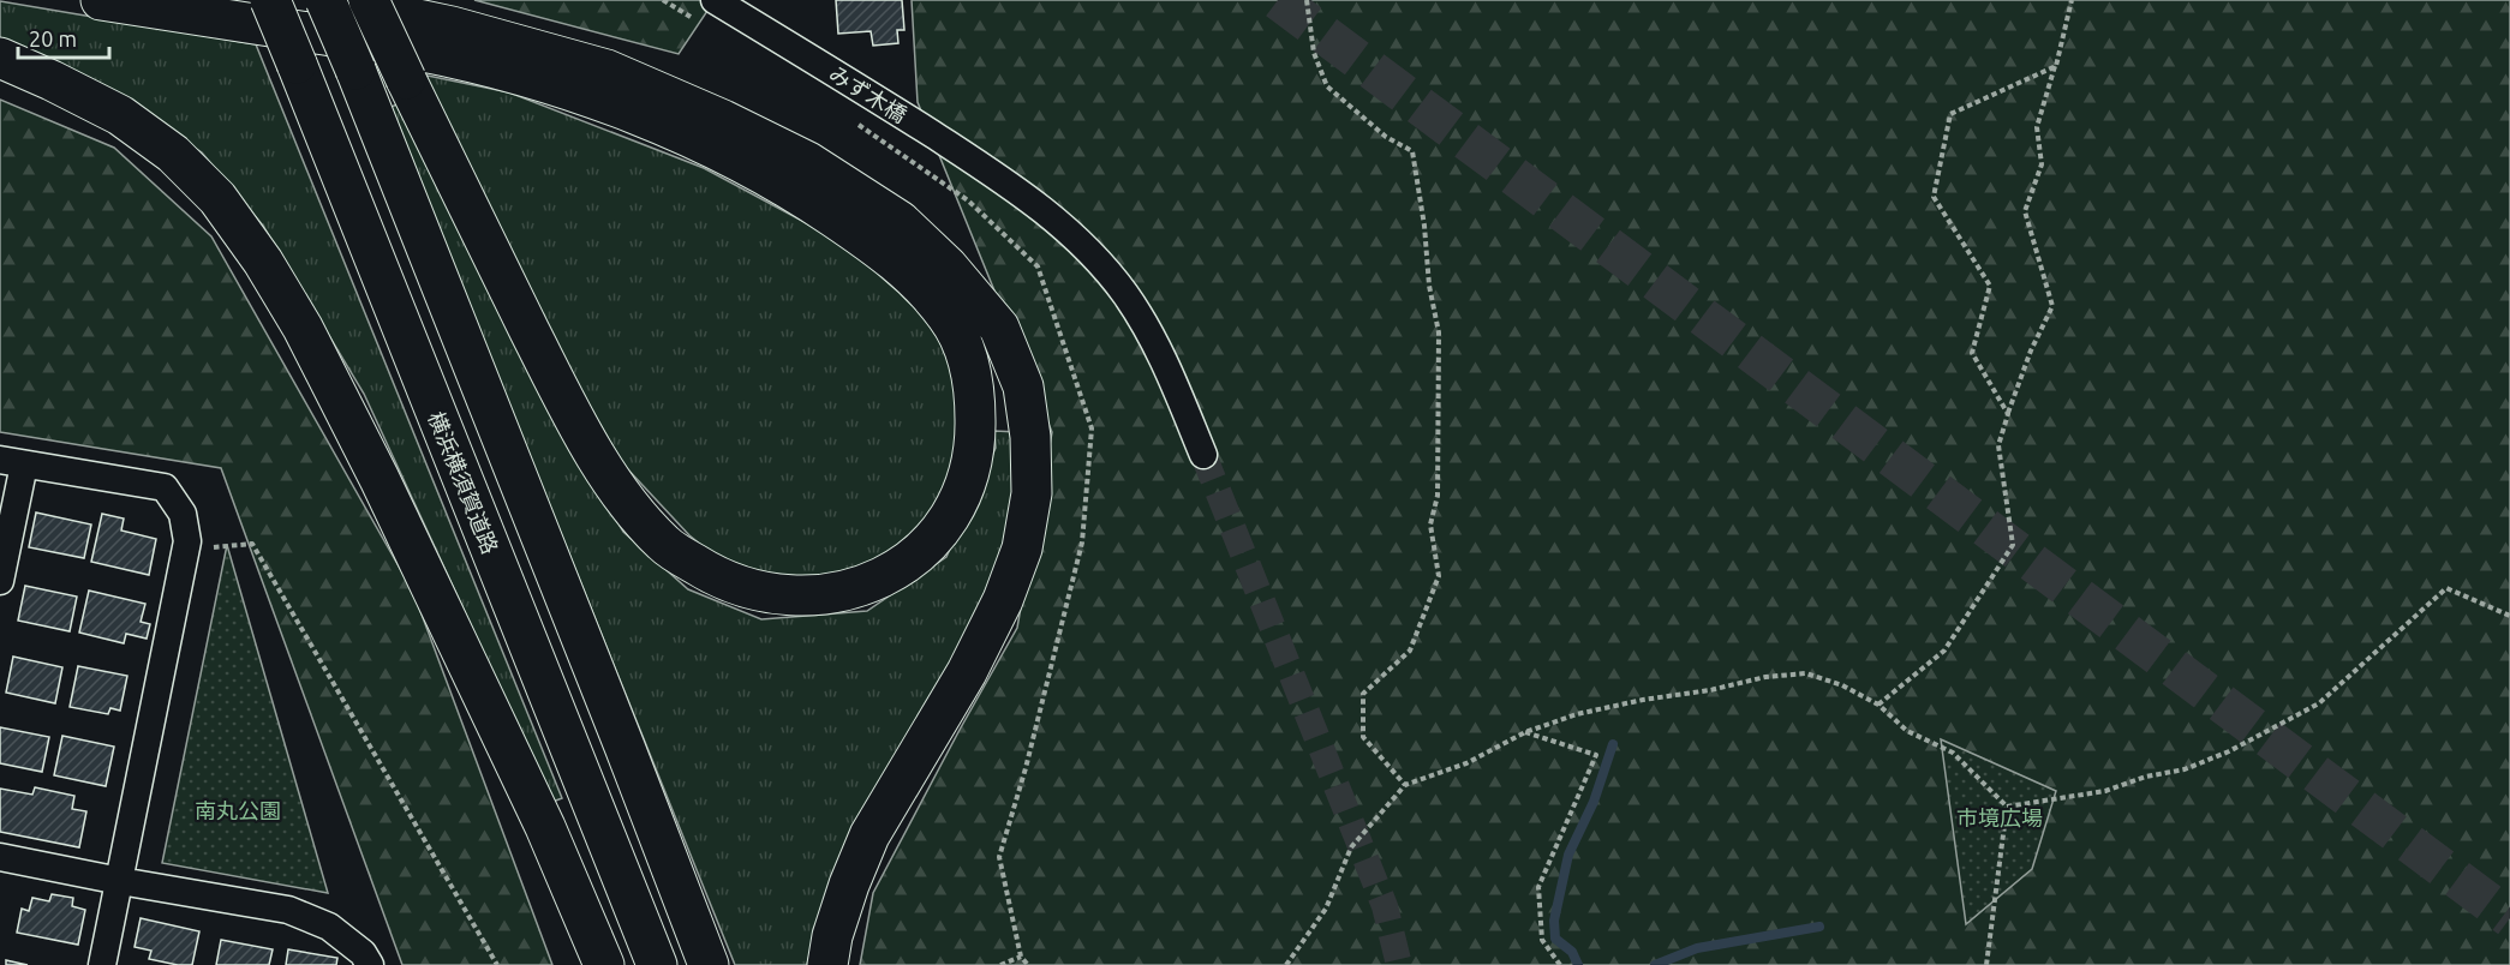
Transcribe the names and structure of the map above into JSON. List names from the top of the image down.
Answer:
{
  "streets": {
    "highway": ["横浜横須賀道路"],
    "street": ["みず木橋"]
  },
  "parks": ["南丸公園", "市境広場"],
  "scale_bar": "20 m"
}
